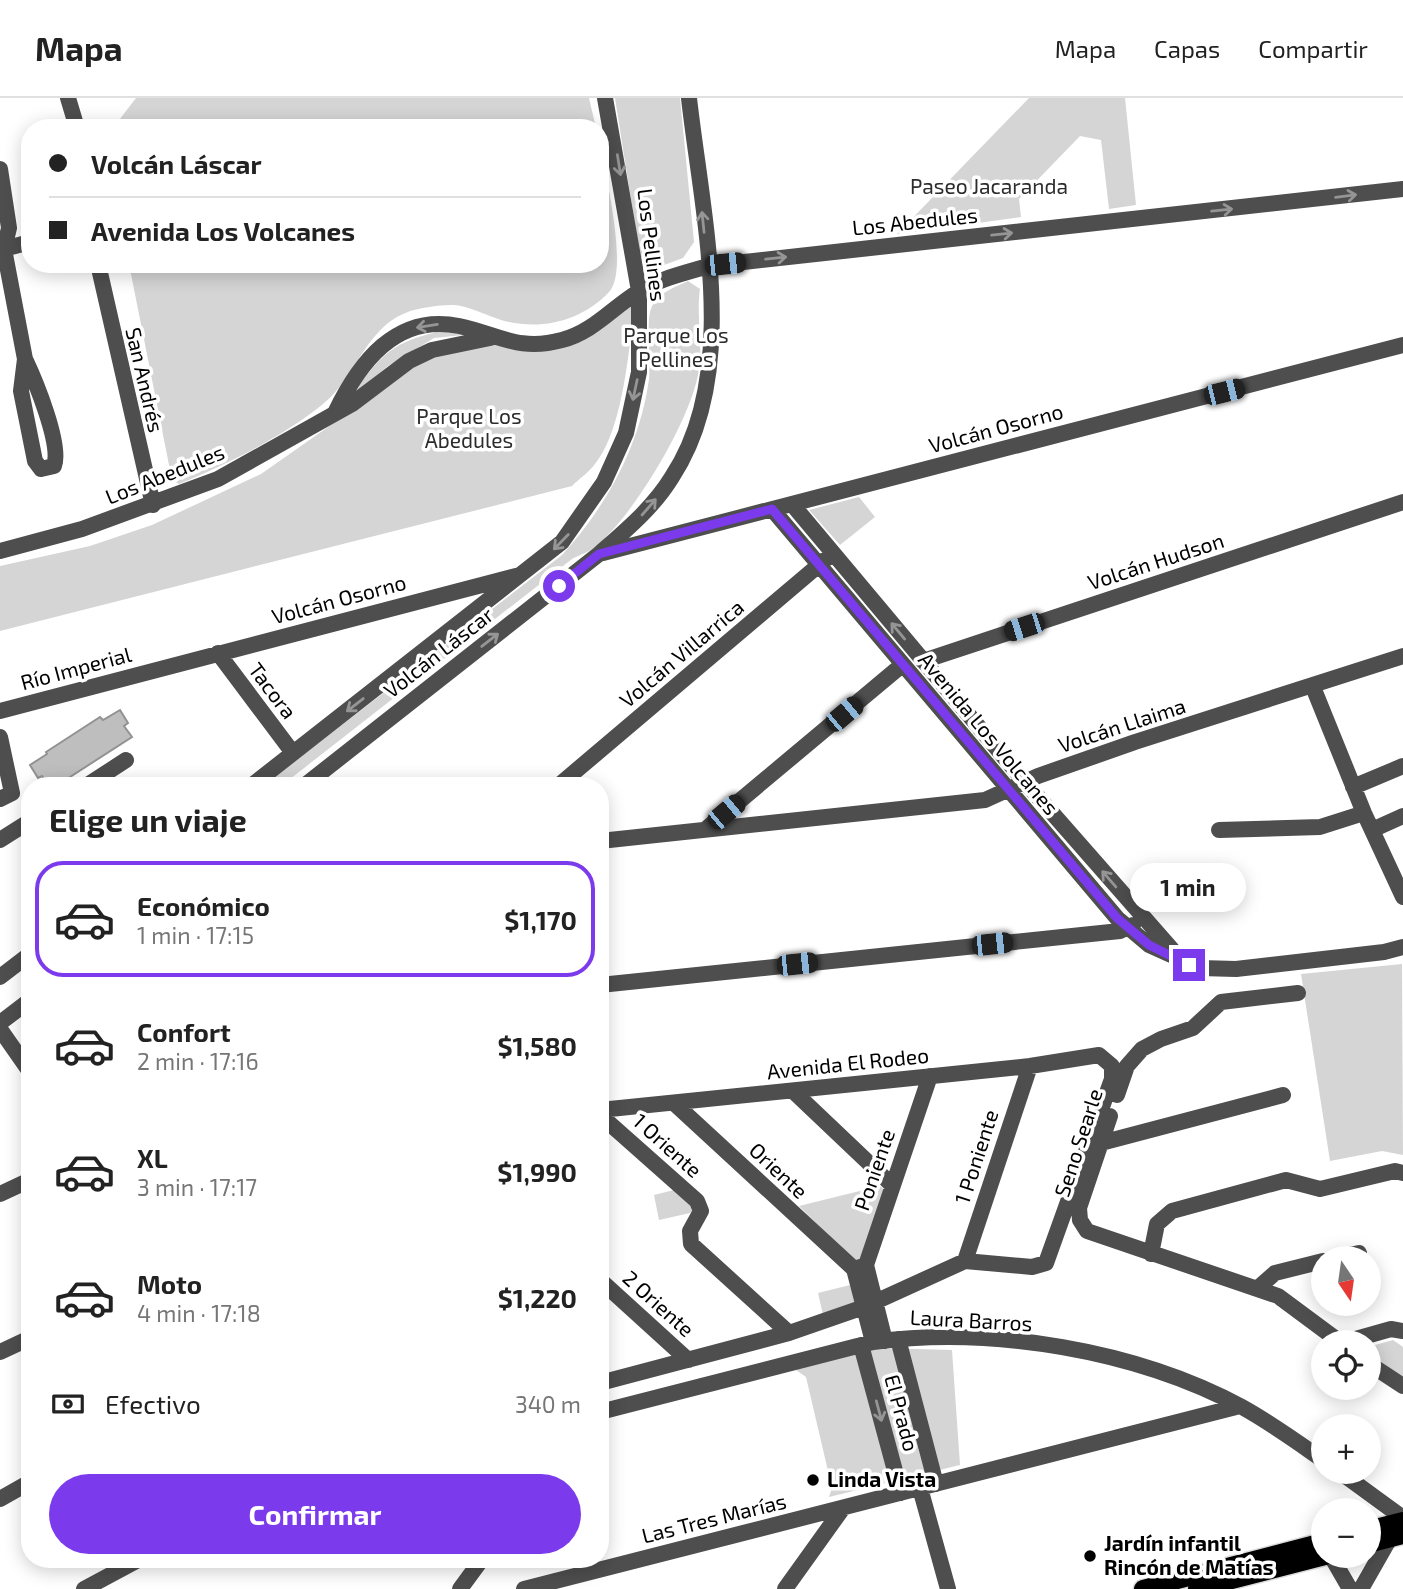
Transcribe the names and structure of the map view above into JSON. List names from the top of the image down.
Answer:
{
  "streets": {
    "street": [
      "Los Abedules",
      "Los Pellines",
      "San Andrés",
      "Volcán Osorno",
      "Volcán Hudson",
      "Volcán Láscar",
      "Volcán Villarrica",
      "Río Imperial",
      "Tacora",
      "Volcán Llaima",
      "Avenida Los Volcanes",
      "Avenida El Rodeo",
      "Seno Searle",
      "1 Oriente",
      "1 Poniente",
      "Poniente",
      "Oriente",
      "2 Oriente",
      "Laura Barros",
      "El Prado",
      "Las Tres Marías"
    ]
  },
  "crossings": [
    ["Los Abedules", "Los Pellines"],
    ["Los Abedules", "San Andrés"],
    ["Los Pellines", "Volcán Osorno"],
    ["Los Pellines", "Volcán Láscar"],
    ["Volcán Osorno", "Volcán Láscar"],
    ["Volcán Osorno", "Río Imperial"],
    ["Volcán Osorno", "Tacora"],
    ["Volcán Osorno", "Avenida Los Volcanes"],
    ["Volcán Hudson", "Avenida Los Volcanes"],
    ["Volcán Láscar", "Tacora"],
    ["Volcán Villarrica", "Avenida Los Volcanes"],
    ["Volcán Llaima", "Avenida Los Volcanes"],
    ["Avenida El Rodeo", "1 Poniente"],
    ["Avenida El Rodeo", "Poniente"],
    ["Avenida El Rodeo", "Oriente"],
    ["Poniente", "Oriente"],
    ["Poniente", "El Prado"],
    ["Oriente", "El Prado"],
    ["Laura Barros", "El Prado"],
    ["Laura Barros", "Las Tres Marías"],
    ["El Prado", "Las Tres Marías"]
  ],
  "parks": ["Paseo Jacaranda", "Parque Los Pellines", "Parque Los Abedules"],
  "places": ["Linda Vista", "Jardín infantil Rincón de Matías"],
  "north": "bottom",
  "page": {
    "header": "Mapa",
    "nav": ["Mapa", "Capas", "Compartir"],
    "banner": ["Volcán Láscar", "Avenida Los Volcanes"],
    "heading": "Elige un viaje",
    "list": [
      {
        "name": "Económico",
        "note": "1 min · 17:15",
        "value": "$1,170"
      },
      {
        "name": "Confort",
        "note": "2 min · 17:16",
        "value": "$1,580"
      },
      {
        "name": "XL",
        "note": "3 min · 17:17",
        "value": "$1,990"
      },
      {
        "name": "Moto",
        "note": "4 min · 17:18",
        "value": "$1,220"
      }
    ],
    "bubble": "1 min",
    "map_buttons": ["+", "−"],
    "pay": ["Efectivo", "340 m"],
    "buttons": "Confirmar"
  }
}
